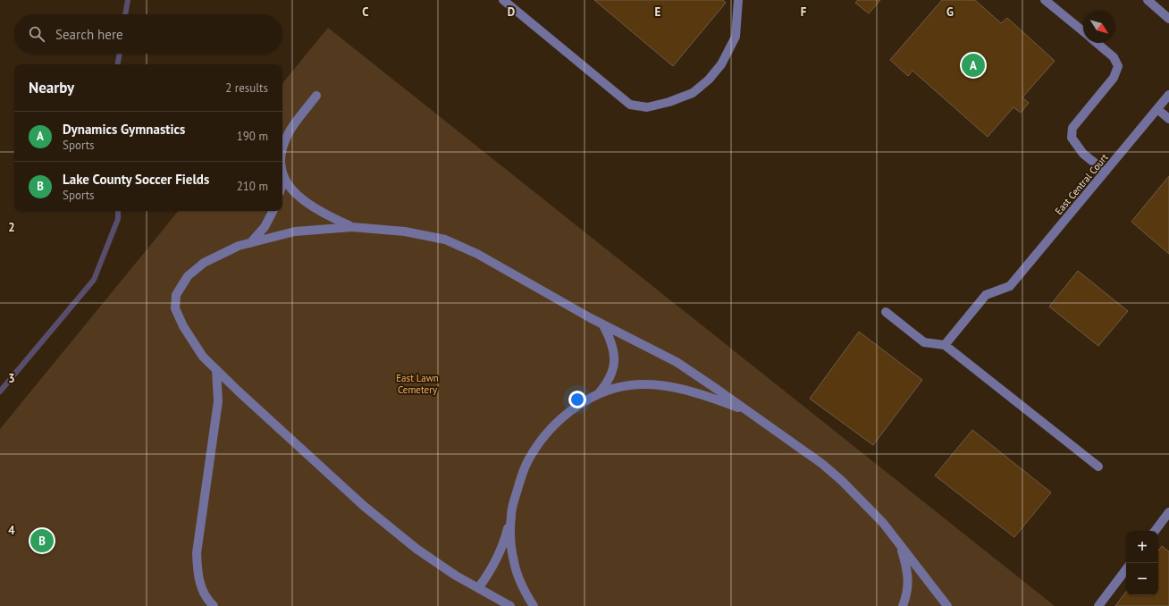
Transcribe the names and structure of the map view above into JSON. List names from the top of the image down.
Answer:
{
  "streets": {
    "street": ["East Central Court"]
  },
  "parks": ["East Lawn Cemetery"],
  "north": "bottom right",
  "page": {
    "search": "Search here",
    "pins": ["A", "B"],
    "heading": ["Nearby", "2 results"],
    "list": [
      {
        "mark": "A",
        "name": "Dynamics Gymnastics",
        "note": "Sports",
        "value": "190 m"
      },
      {
        "mark": "B",
        "name": "Lake County Soccer Fields",
        "note": "Sports",
        "value": "210 m"
      }
    ],
    "map_buttons": ["+", "−"]
  },
  "grid": {
    "columns": [
      "C",
      "D",
      "E",
      "F",
      "G"
    ],
    "rows": ["2", "3", "4"]
  }
}
